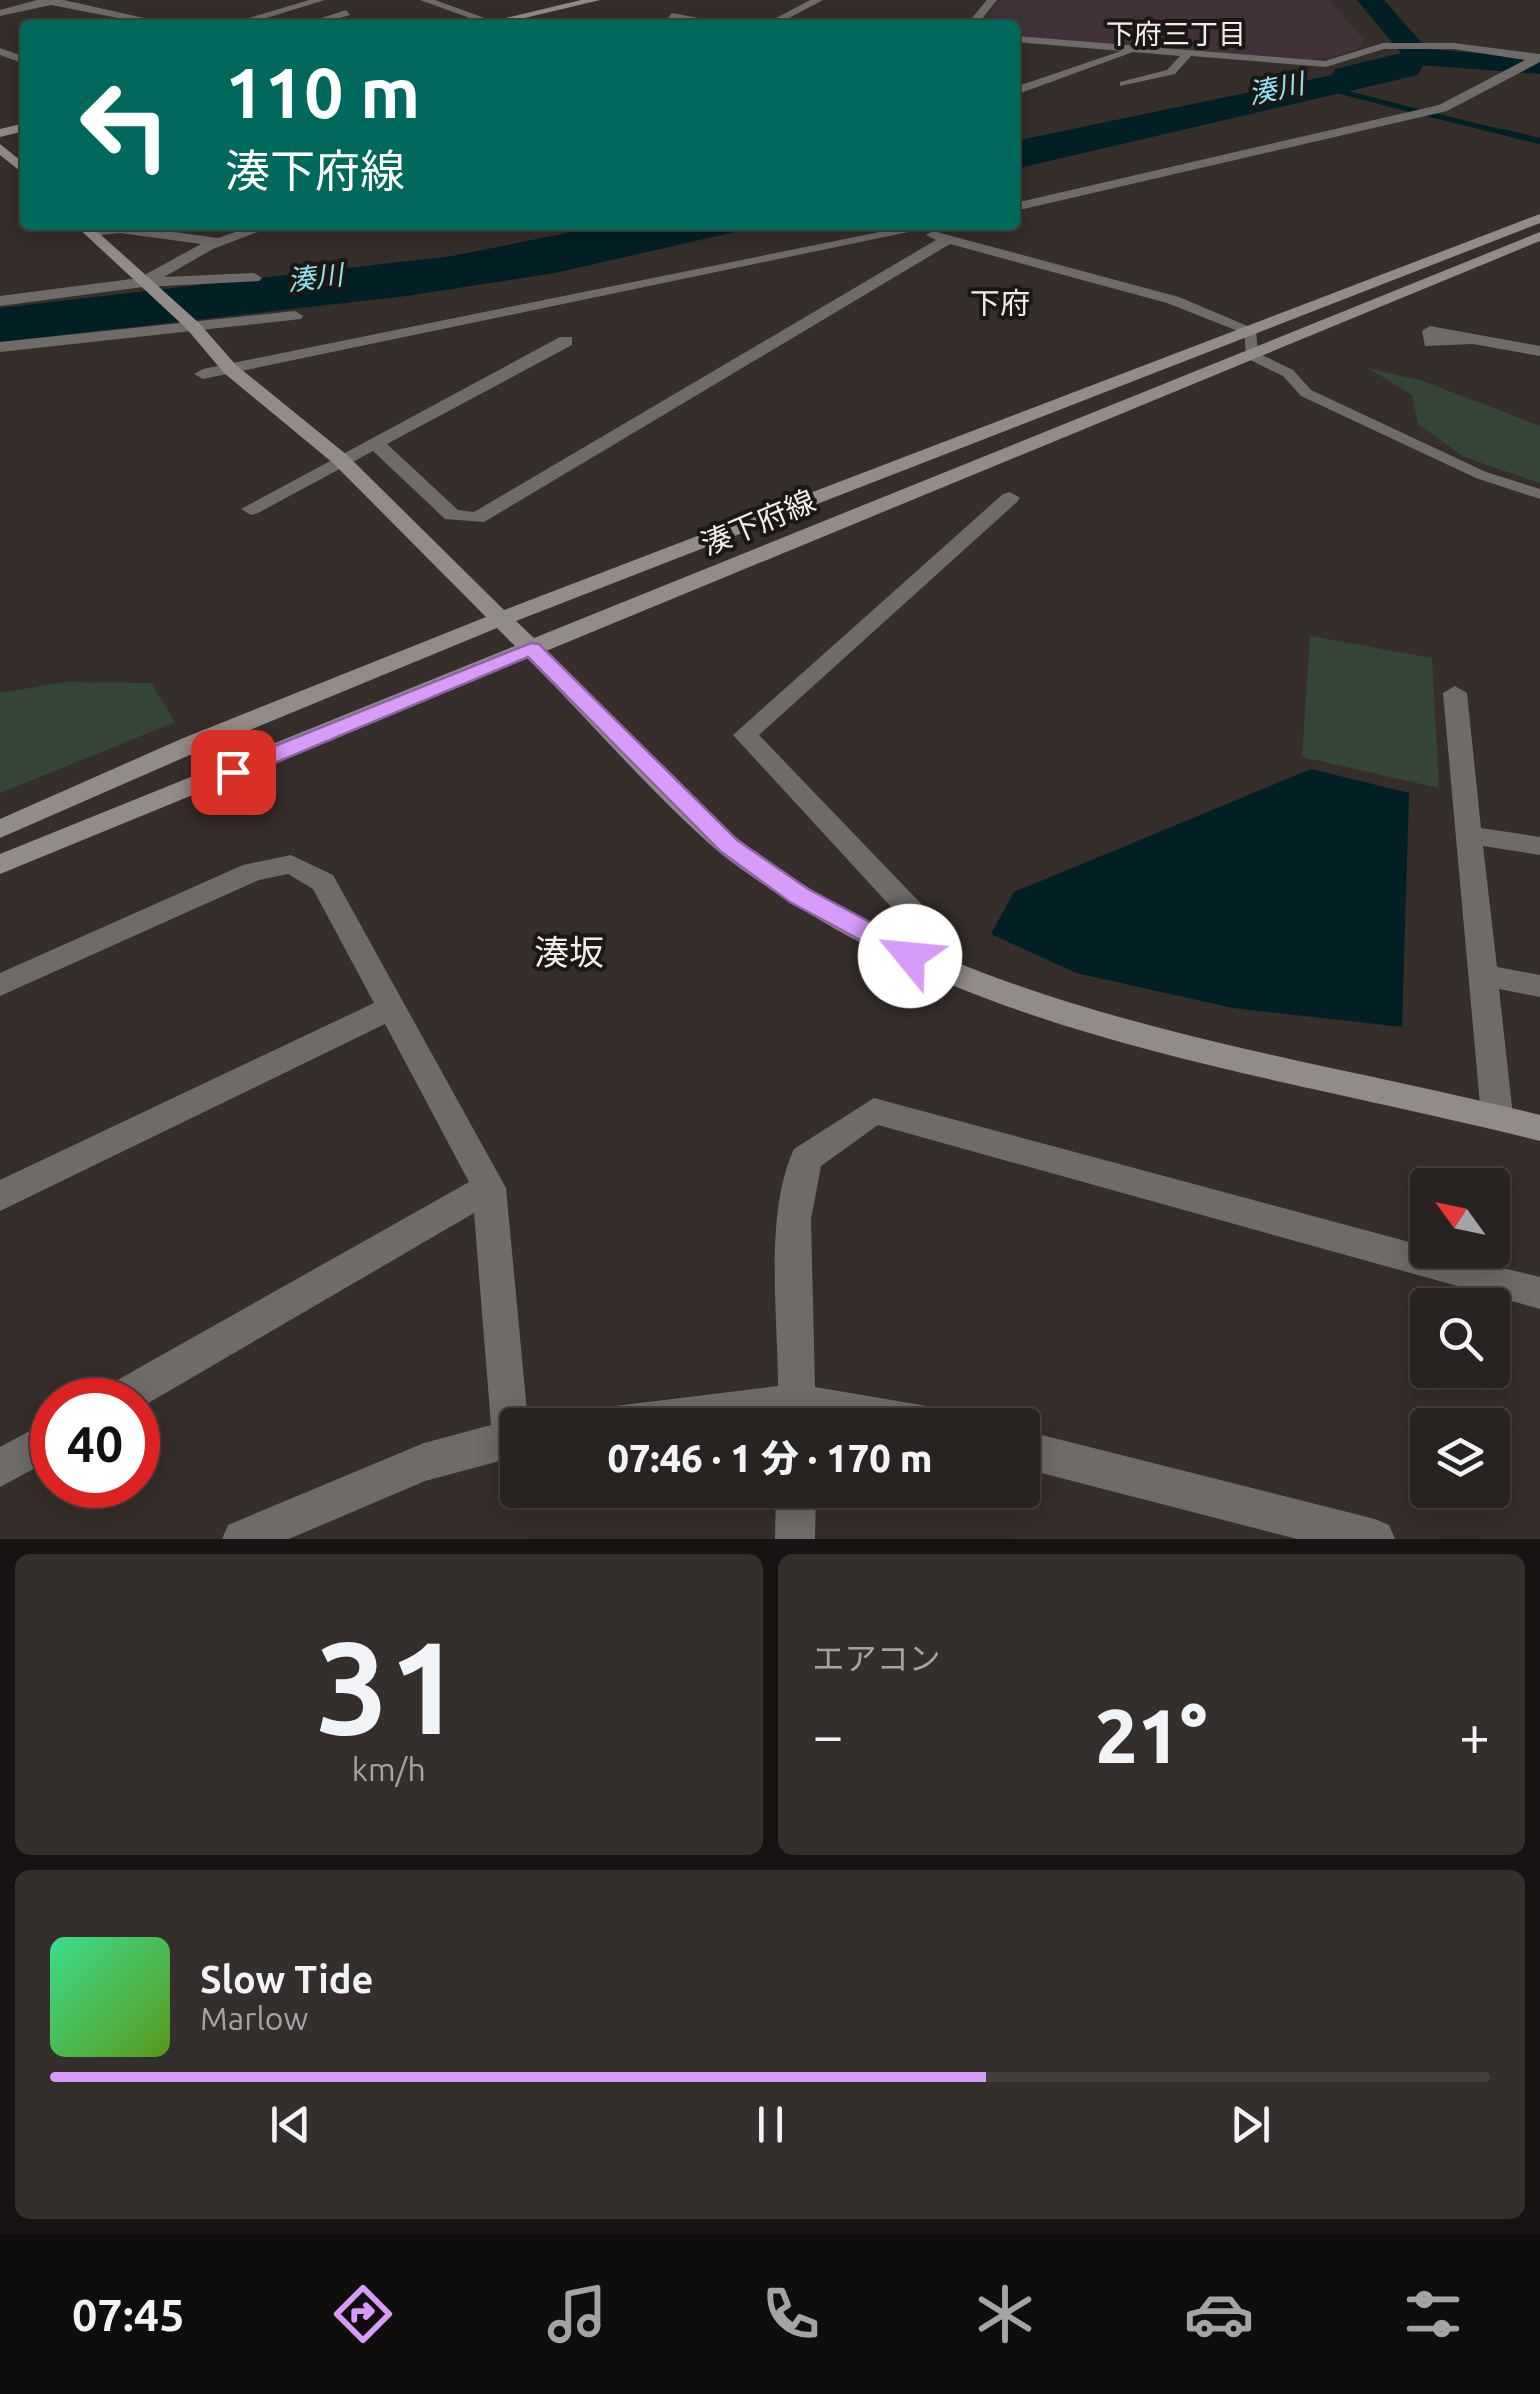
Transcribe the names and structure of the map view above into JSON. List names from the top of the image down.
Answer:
{
  "streets": {
    "main road": ["湊下府線"]
  },
  "districts": ["下府三丁目", "下府", "湊坂"],
  "water": ["湊川"],
  "north": "top left",
  "page": {
    "turn": ["110 m", "湊下府線"],
    "limit": "40",
    "trip": "07:46 · 1 分 · 170 m",
    "tile": [
      ["31", "km/h"],
      "エアコン"
    ],
    "heat": ["−", "21°", "+"],
    "song": ["Slow Tide", "Marlow"],
    "tabs": "07:45"
  }
}
